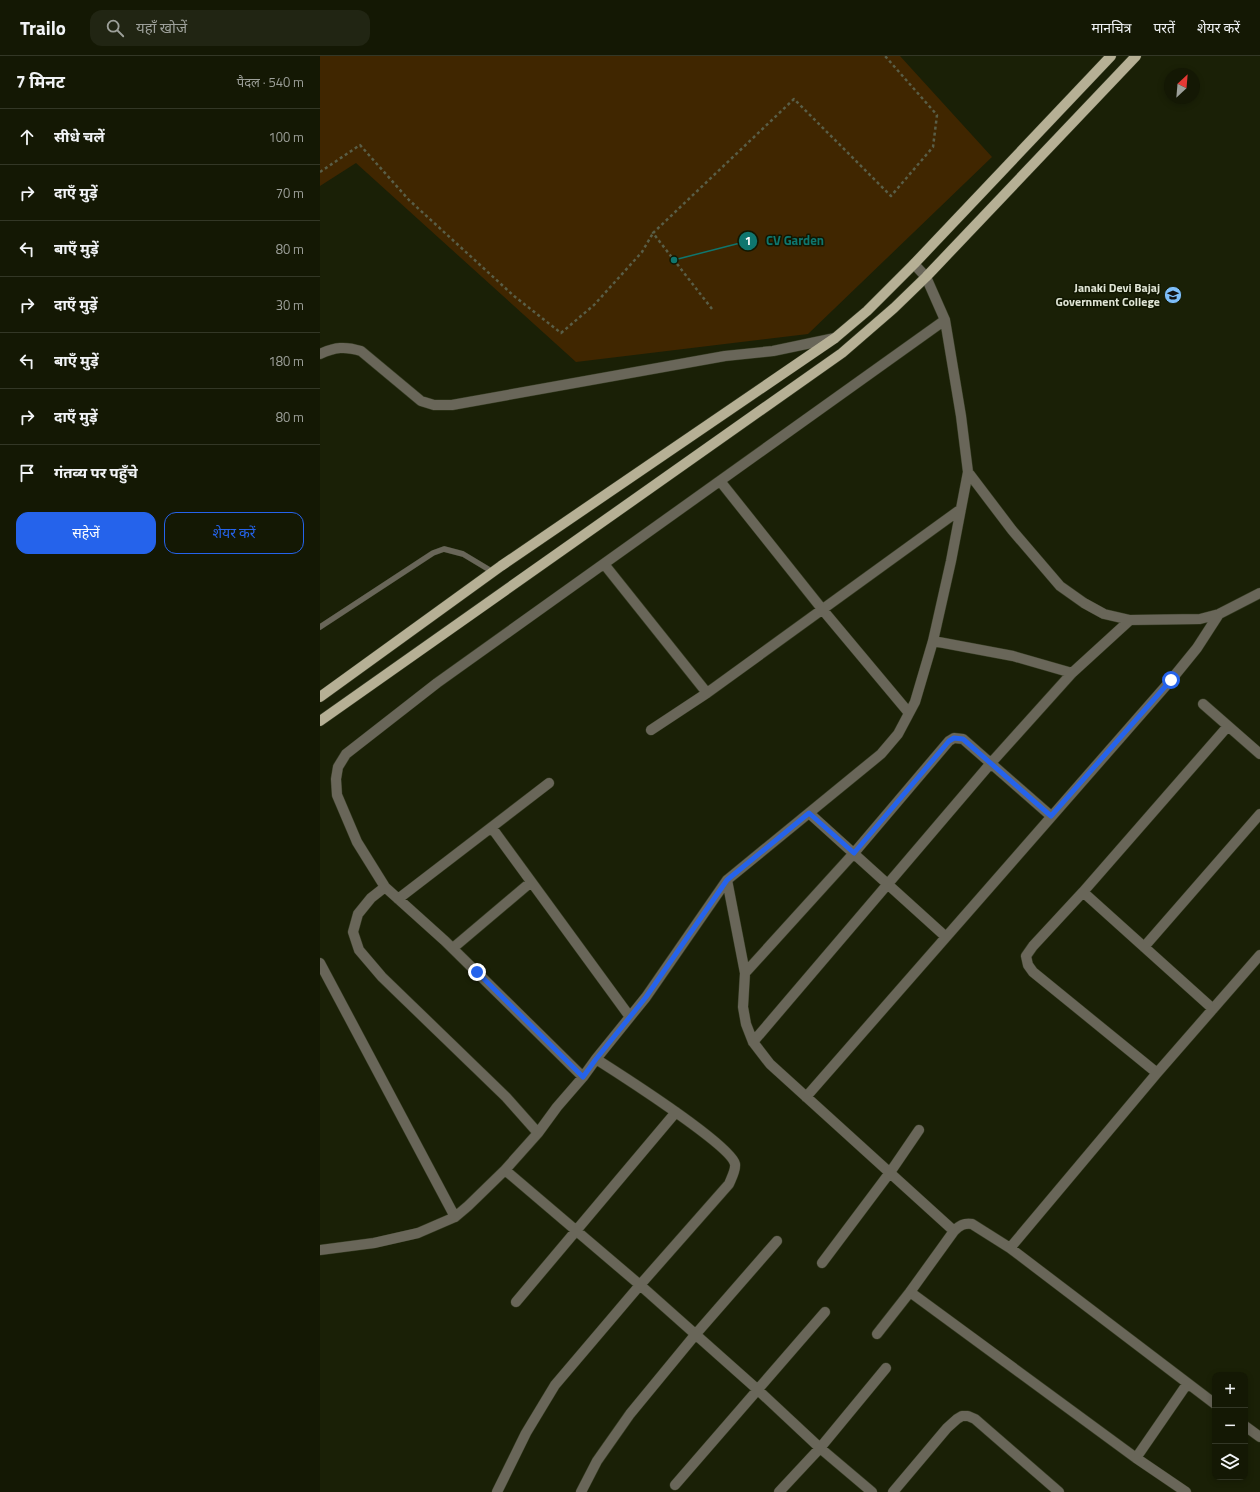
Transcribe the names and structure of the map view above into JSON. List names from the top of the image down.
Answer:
{
  "places": {
    "other": ["CV Garden"],
    "school or university": ["Janaki Devi Bajaj Government College"]
  },
  "north": "top right",
  "page": {
    "header": "Trailo",
    "search": "यहाँ खोजें",
    "nav": ["मानचित्र", "परतें", "शेयर करें"],
    "heading": ["7 मिनट", "पैदल · 540 m"],
    "list": [
      ["सीधे चलें", "100 m"],
      ["दाएँ मुड़ें", "70 m"],
      ["बाएँ मुड़ें", "80 m"],
      ["दाएँ मुड़ें", "30 m"],
      ["बाएँ मुड़ें", "180 m"],
      ["दाएँ मुड़ें", "80 m"],
      "गंतव्य पर पहुँचे"
    ],
    "buttons": ["सहेजें", "शेयर करें"],
    "map_buttons": ["+", "−"]
  }
}
